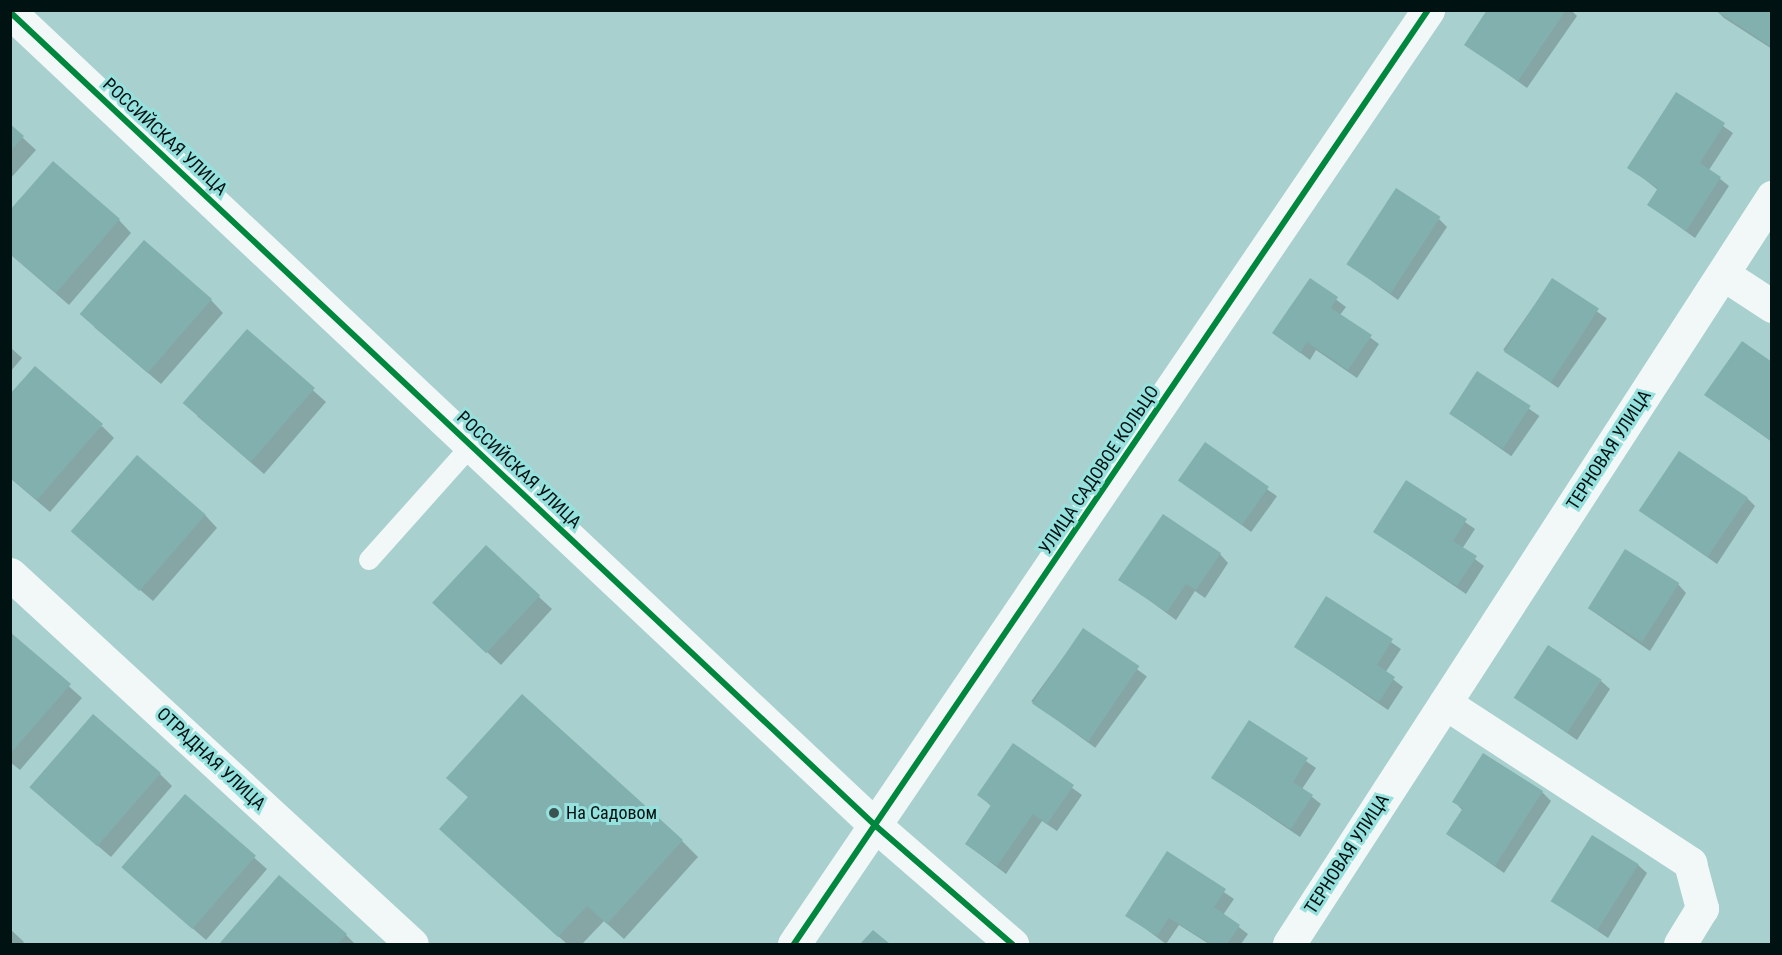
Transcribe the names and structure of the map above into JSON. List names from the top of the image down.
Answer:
{
  "streets": {
    "street": [
      "РОССИЙСКАЯ УЛИЦА",
      "ТЕРНОВАЯ УЛИЦА",
      "УЛИЦА САДОВОЕ КОЛЬЦО",
      "ОТРАДНАЯ УЛИЦА"
    ]
  },
  "crossings": [
    ["РОССИЙСКАЯ УЛИЦА", "УЛИЦА САДОВОЕ КОЛЬЦО"]
  ],
  "places": ["На Садовом"]
}
